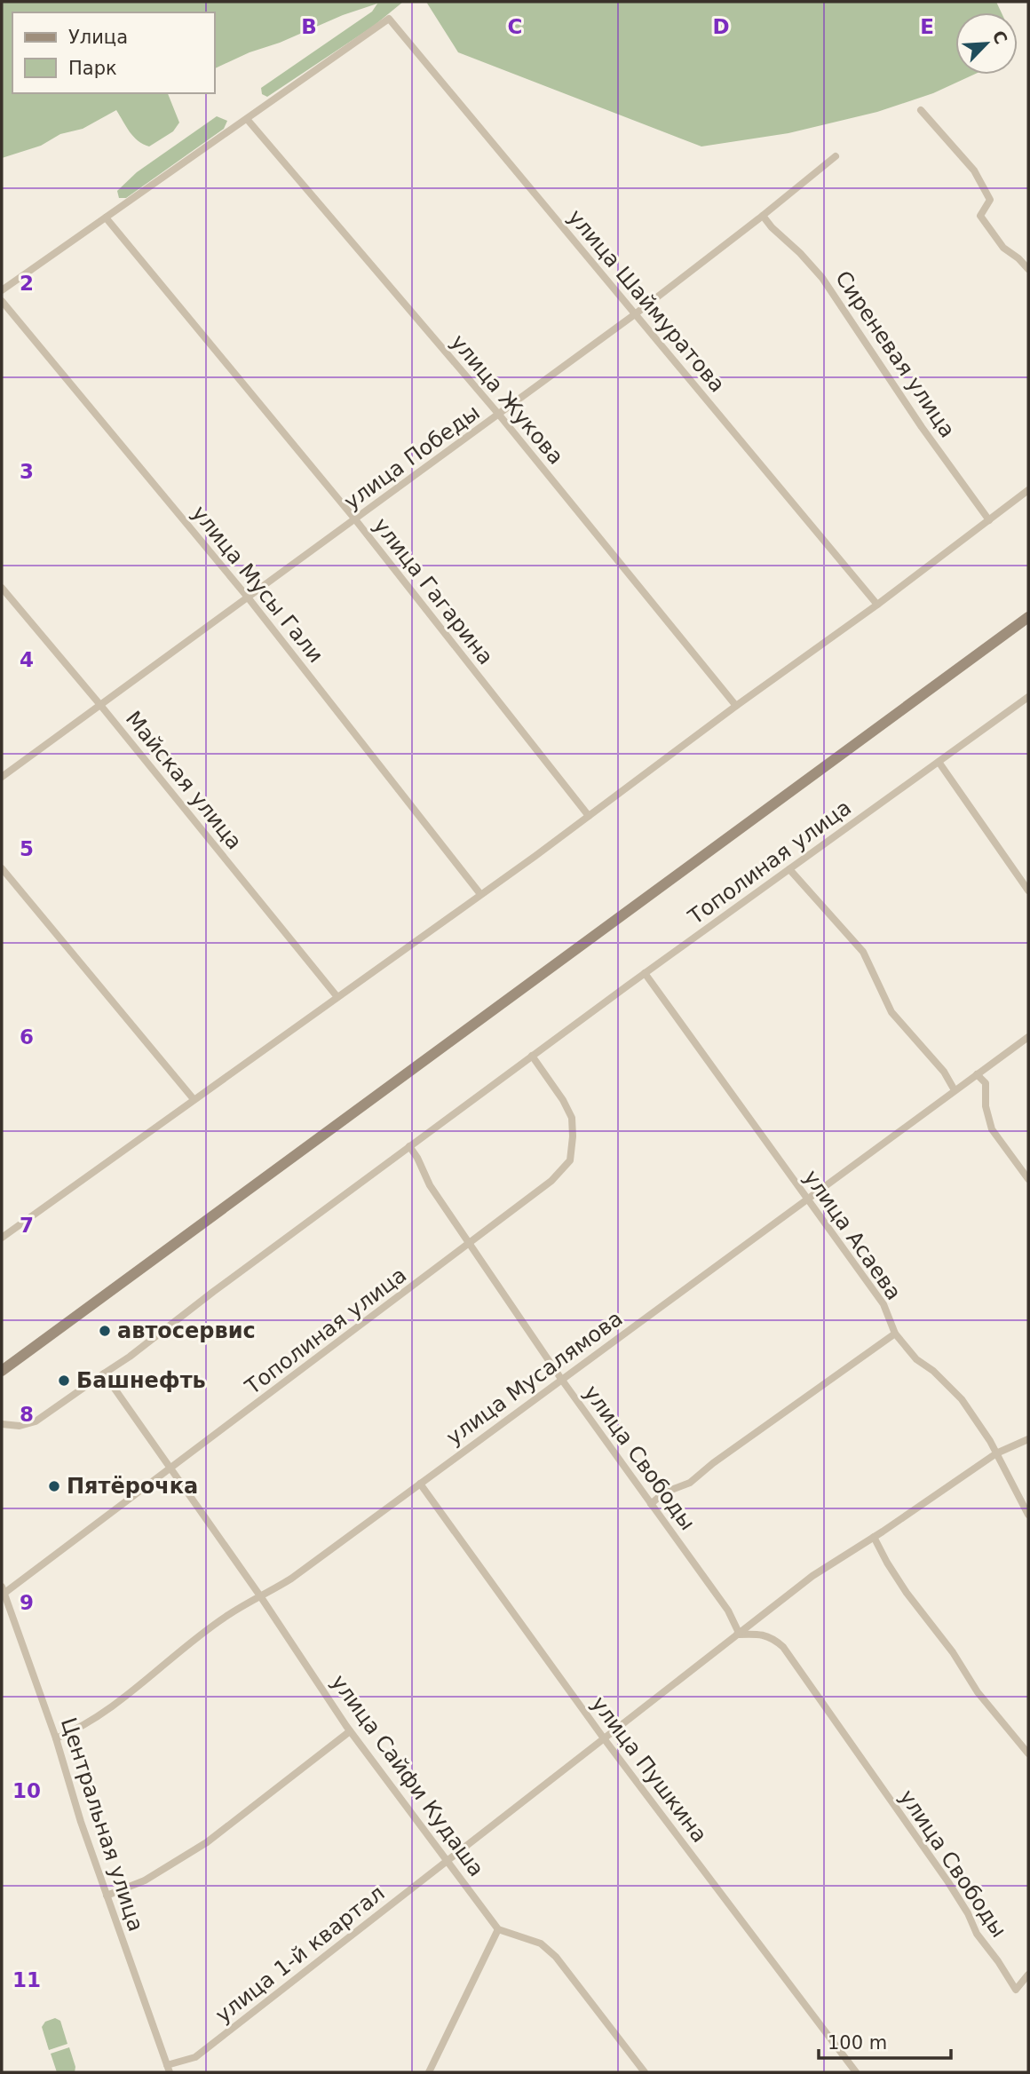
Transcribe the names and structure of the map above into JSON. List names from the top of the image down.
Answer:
{
  "streets": {
    "street": [
      "улица Шаймуратова",
      "Сиреневая улица",
      "улица Жукова",
      "улица Победы",
      "улица Мусы Гали",
      "улица Гагарина",
      "Майская улица",
      "Тополиная улица",
      "улица Асаева",
      "улица Мусалямова",
      "улица Свободы",
      "улица Пушкина",
      "улица Сайфи Кудаша",
      "Центральная улица",
      "улица 1-й квартал"
    ]
  },
  "crossings": [
    ["улица Шаймуратова", "улица Жукова"],
    ["улица Шаймуратова", "улица Победы"],
    ["Сиреневая улица", "улица Победы"],
    ["улица Жукова", "улица Победы"],
    ["улица Победы", "улица Мусы Гали"],
    ["улица Победы", "улица Гагарина"],
    ["улица Победы", "Майская улица"],
    ["Тополиная улица", "улица Асаева"],
    ["Тополиная улица", "улица Свободы"],
    ["Тополиная улица", "улица Сайфи Кудаша"],
    ["Тополиная улица", "Центральная улица"],
    ["улица Асаева", "улица Мусалямова"],
    ["улица Асаева", "улица 1-й квартал"],
    ["улица Мусалямова", "улица Свободы"],
    ["улица Мусалямова", "улица Пушкина"],
    ["улица Мусалямова", "улица Сайфи Кудаша"],
    ["улица Мусалямова", "Центральная улица"],
    ["улица Свободы", "улица 1-й квартал"],
    ["улица Пушкина", "улица 1-й квартал"],
    ["улица Сайфи Кудаша", "улица 1-й квартал"],
    ["Центральная улица", "улица 1-й квартал"]
  ],
  "places": ["автосервис", "Башнефть", "Пятёрочка"],
  "legend": ["Улица", "Парк"],
  "scale_bar": "100 m",
  "north": "top right",
  "grid": {
    "columns": [
      "B",
      "C",
      "D",
      "E"
    ],
    "rows": [
      "2",
      "3",
      "4",
      "5",
      "6",
      "7",
      "8",
      "9",
      "10",
      "11"
    ]
  }
}
